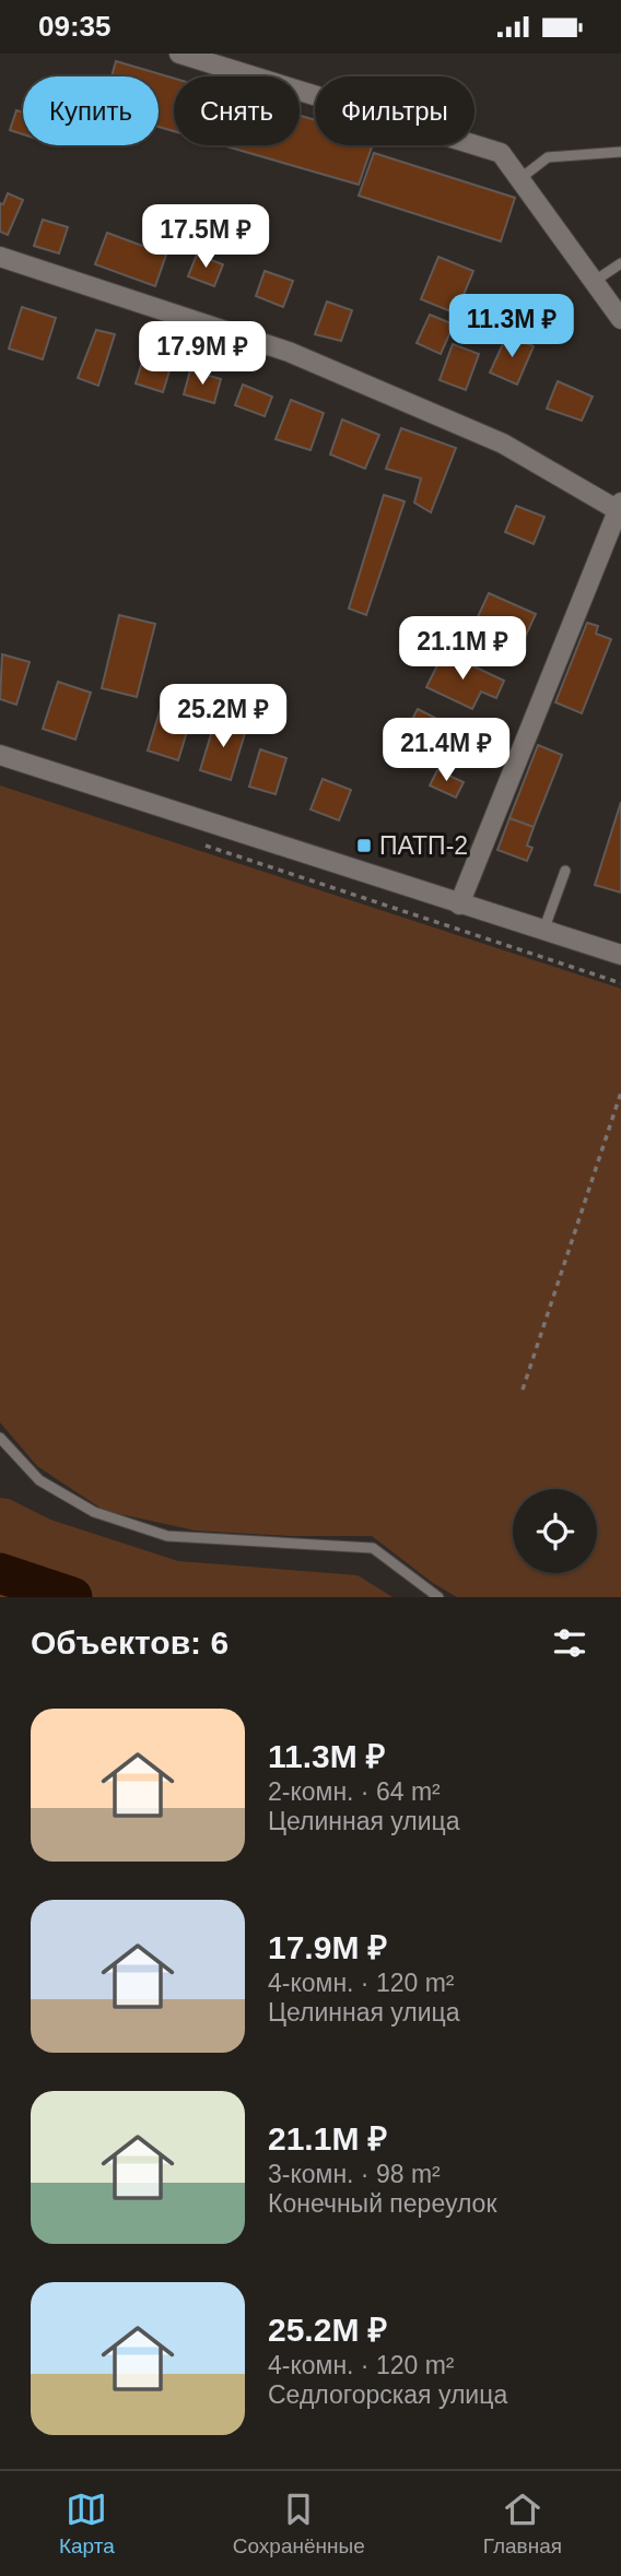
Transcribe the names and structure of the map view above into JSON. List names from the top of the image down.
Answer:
{
  "places": {
    "transit": ["ПАТП-2"]
  },
  "page": {
    "status": "09:35",
    "chip": ["Купить", "Снять", "Фильтры"],
    "price": [
      "17.5M ₽",
      "11.3M ₽",
      "17.9M ₽",
      "21.1M ₽",
      "25.2M ₽",
      "21.4M ₽"
    ],
    "heading": "Объектов: 6",
    "list": [
      {
        "name": "11.3M ₽",
        "note": "2-комн. · 64 m² · Целинная улица"
      },
      {
        "name": "17.9M ₽",
        "note": "4-комн. · 120 m² · Целинная улица"
      },
      {
        "name": "21.1M ₽",
        "note": "3-комн. · 98 m² · Конечный переулок"
      },
      {
        "name": "25.2M ₽",
        "note": "4-комн. · 120 m² · Седлогорская улица"
      }
    ],
    "tabs": ["Карта", "Сохранённые", "Главная"]
  }
}
